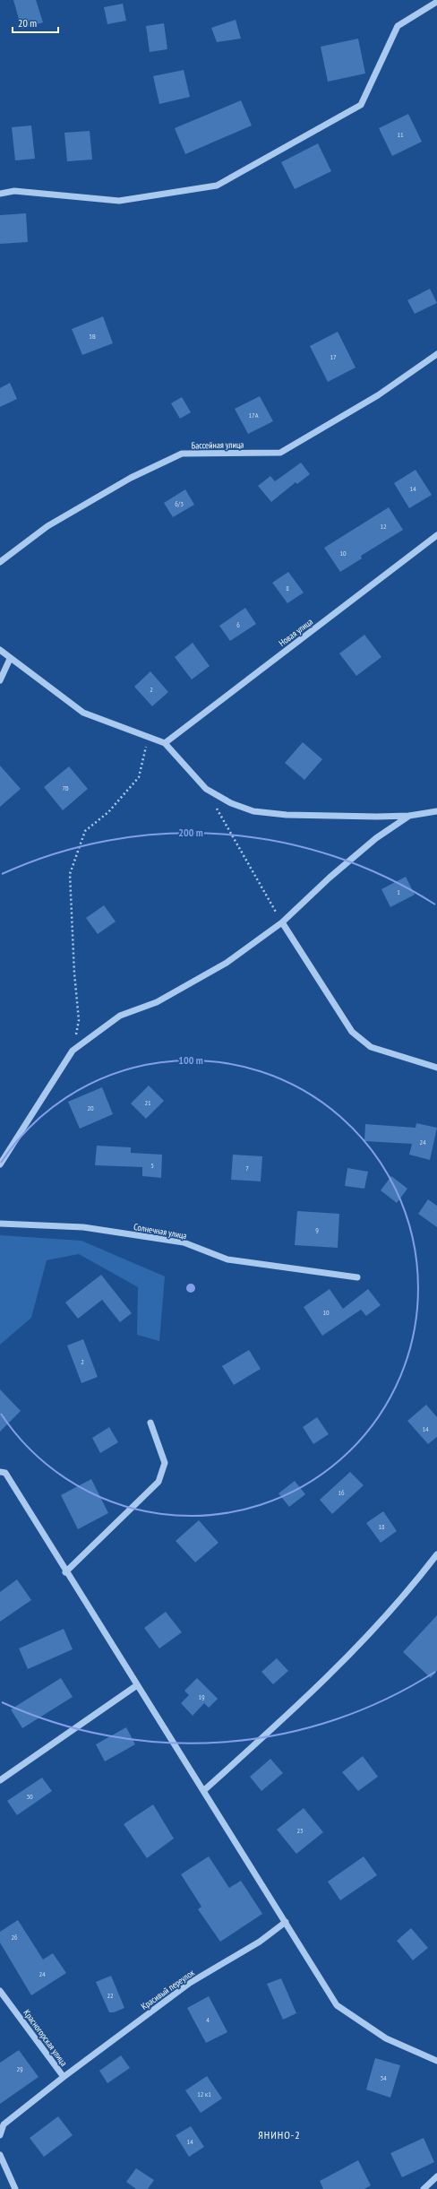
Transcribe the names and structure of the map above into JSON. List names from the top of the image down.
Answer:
{
  "streets": {
    "street": [
      "Бассейная улица",
      "Новая улица",
      "Солнечная улица",
      "Красивый переулок",
      "Красногорская улица"
    ]
  },
  "crossings": [
    ["Красивый переулок", "Красногорская улица"]
  ],
  "districts": ["ЯНИНО-2"],
  "house_numbers": [
    "11",
    "5В",
    "17",
    "17А",
    "14",
    "6/3",
    "12",
    "10",
    "8",
    "6",
    "2",
    "7Б",
    "1",
    "21",
    "20",
    "24",
    "5",
    "7",
    "9",
    "10",
    "2",
    "14",
    "16",
    "18",
    "19",
    "30",
    "23",
    "26",
    "24",
    "22",
    "4",
    "29",
    "34",
    "12 к1",
    "14"
  ],
  "scale_bar": "20 m",
  "rings": ["200 m", "100 m"]
}
